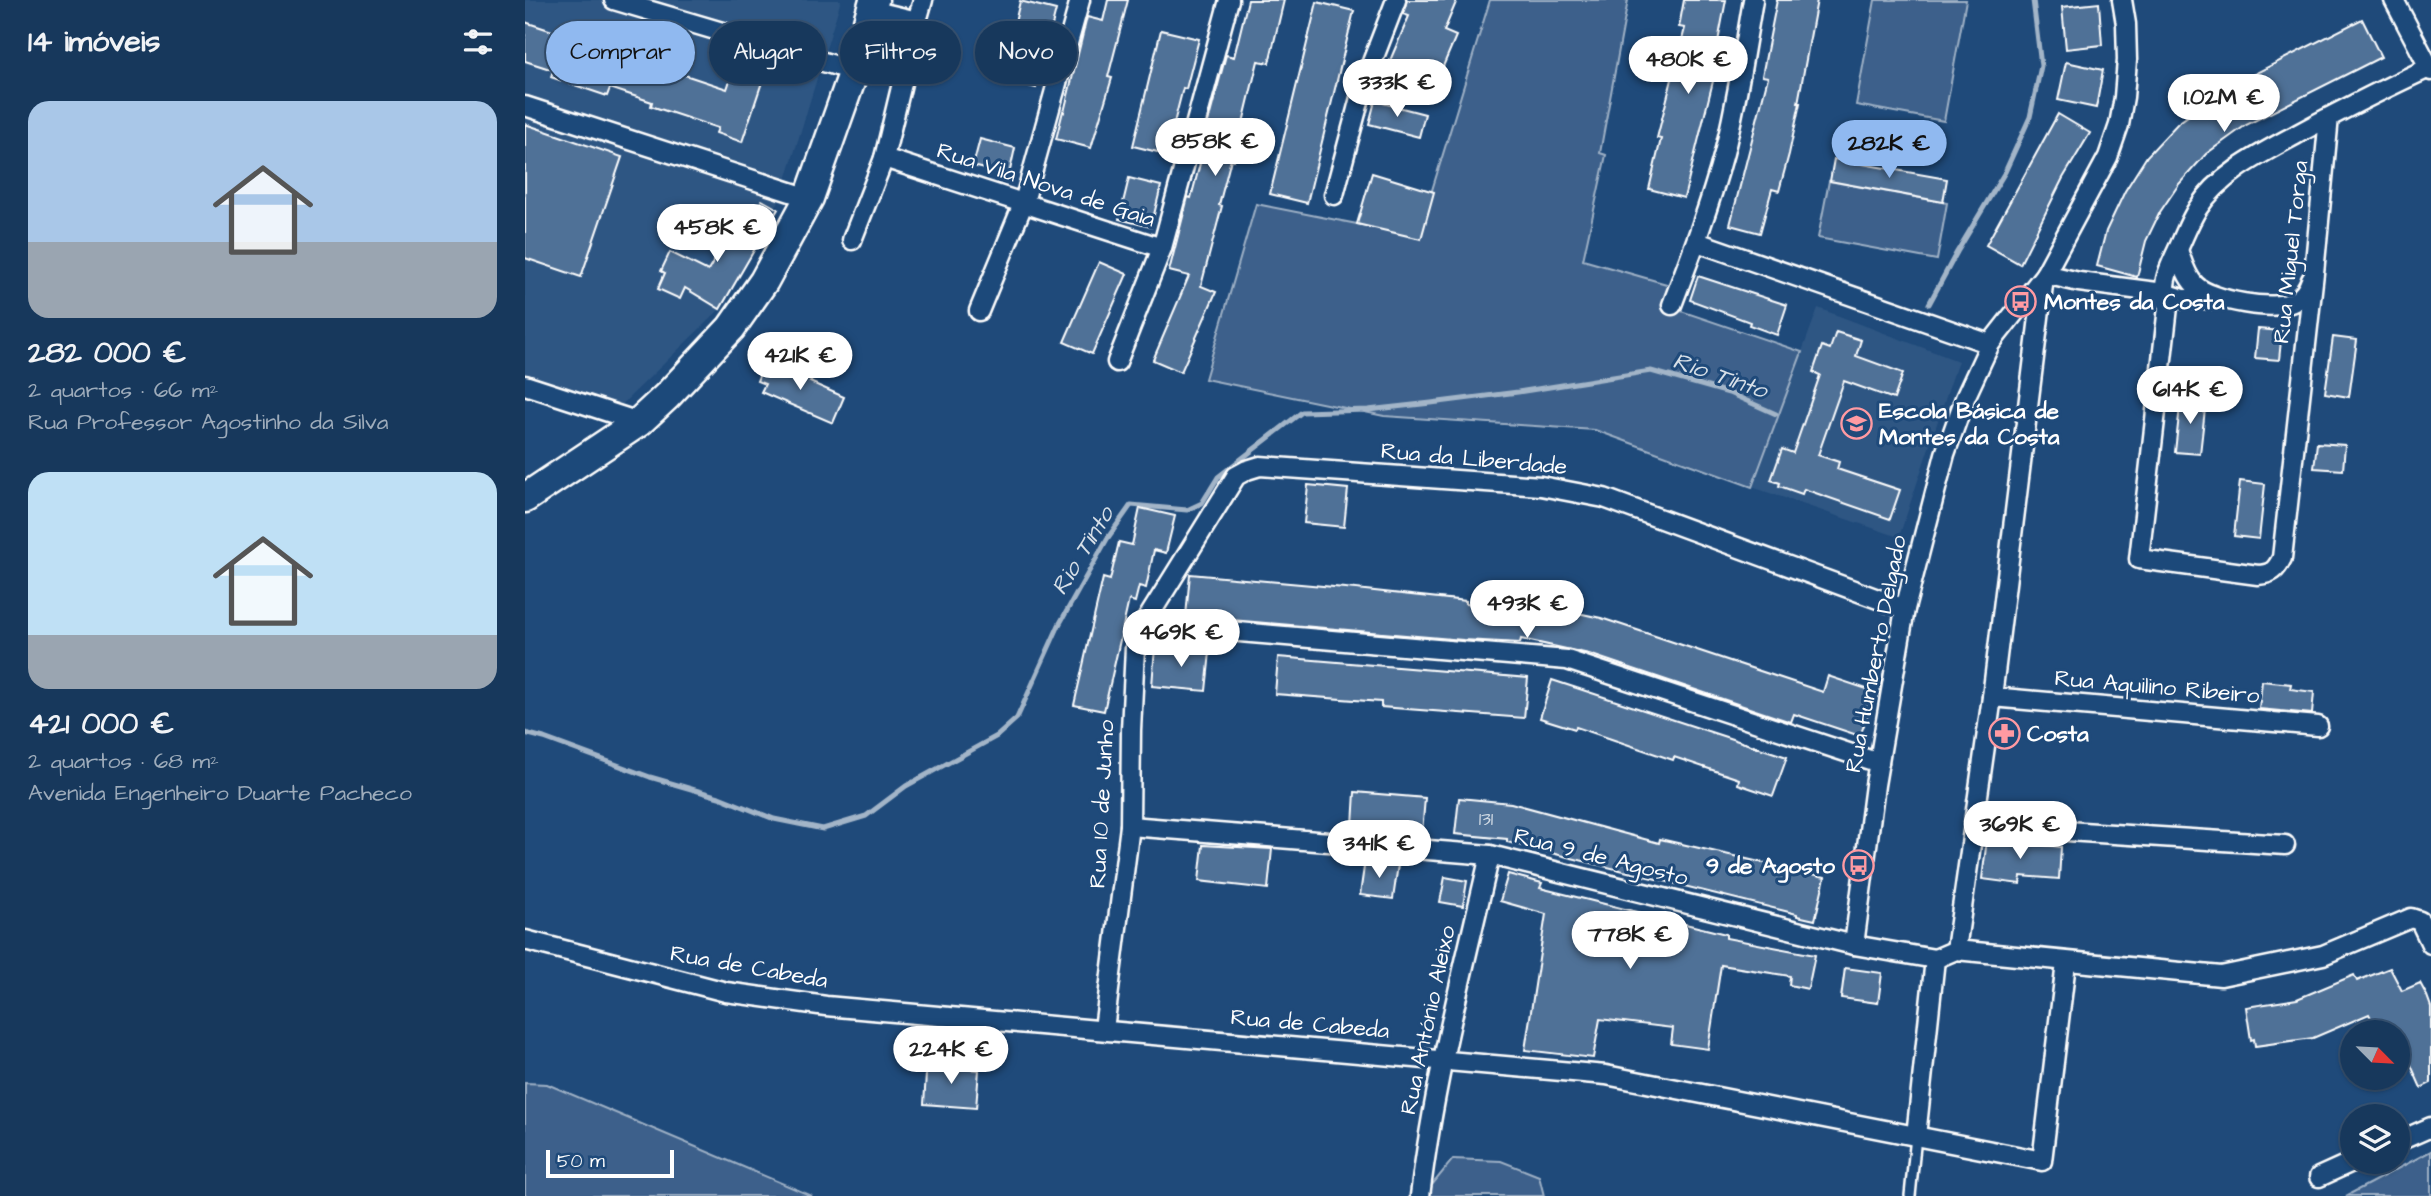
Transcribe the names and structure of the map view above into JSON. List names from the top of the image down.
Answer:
{
  "streets": {
    "street": [
      "Rua Vila Nova de Gaia",
      "Rua Miguel Torga",
      "Rua da Liberdade",
      "Rua Humberto Delgado",
      "Rua Aquilino Ribeiro",
      "Rua 10 de Junho",
      "Rua 9 de Agosto",
      "Rua de Cabeda",
      "Rua António Aleixo"
    ]
  },
  "crossings": [
    ["Rua da Liberdade", "Rua Humberto Delgado"],
    ["Rua da Liberdade", "Rua 10 de Junho"],
    ["Rua Humberto Delgado", "Rua 9 de Agosto"],
    ["Rua 10 de Junho", "Rua 9 de Agosto"],
    ["Rua 10 de Junho", "Rua de Cabeda"],
    ["Rua 9 de Agosto", "Rua António Aleixo"],
    ["Rua de Cabeda", "Rua António Aleixo"]
  ],
  "water": ["Rio Tinto"],
  "places": {
    "bus stop": ["Montes da Costa", "9 de Agosto"],
    "school or university": ["Escola Básica de Montes da Costa"],
    "pharmacy": ["Costa"]
  },
  "house_numbers": ["131"],
  "scale_bar": "50 m",
  "north": "bottom right",
  "page": {
    "heading": "14 imóveis",
    "chip": [
      "Comprar",
      "Alugar",
      "Filtros",
      "Novo"
    ],
    "price": [
      "480K €",
      "333K €",
      "1.02M €",
      "858K €",
      "282K €",
      "458K €",
      "421K €",
      "614K €",
      "493K €",
      "469K €",
      "369K €",
      "341K €",
      "778K €",
      "224K €"
    ],
    "list": [
      {
        "name": "282 000 €",
        "note": "2 quartos · 66 m² · Rua Professor Agostinho da Silva"
      },
      {
        "name": "421 000 €",
        "note": "2 quartos · 68 m² · Avenida Engenheiro Duarte Pacheco"
      }
    ],
    "scale": "50 m"
  }
}
